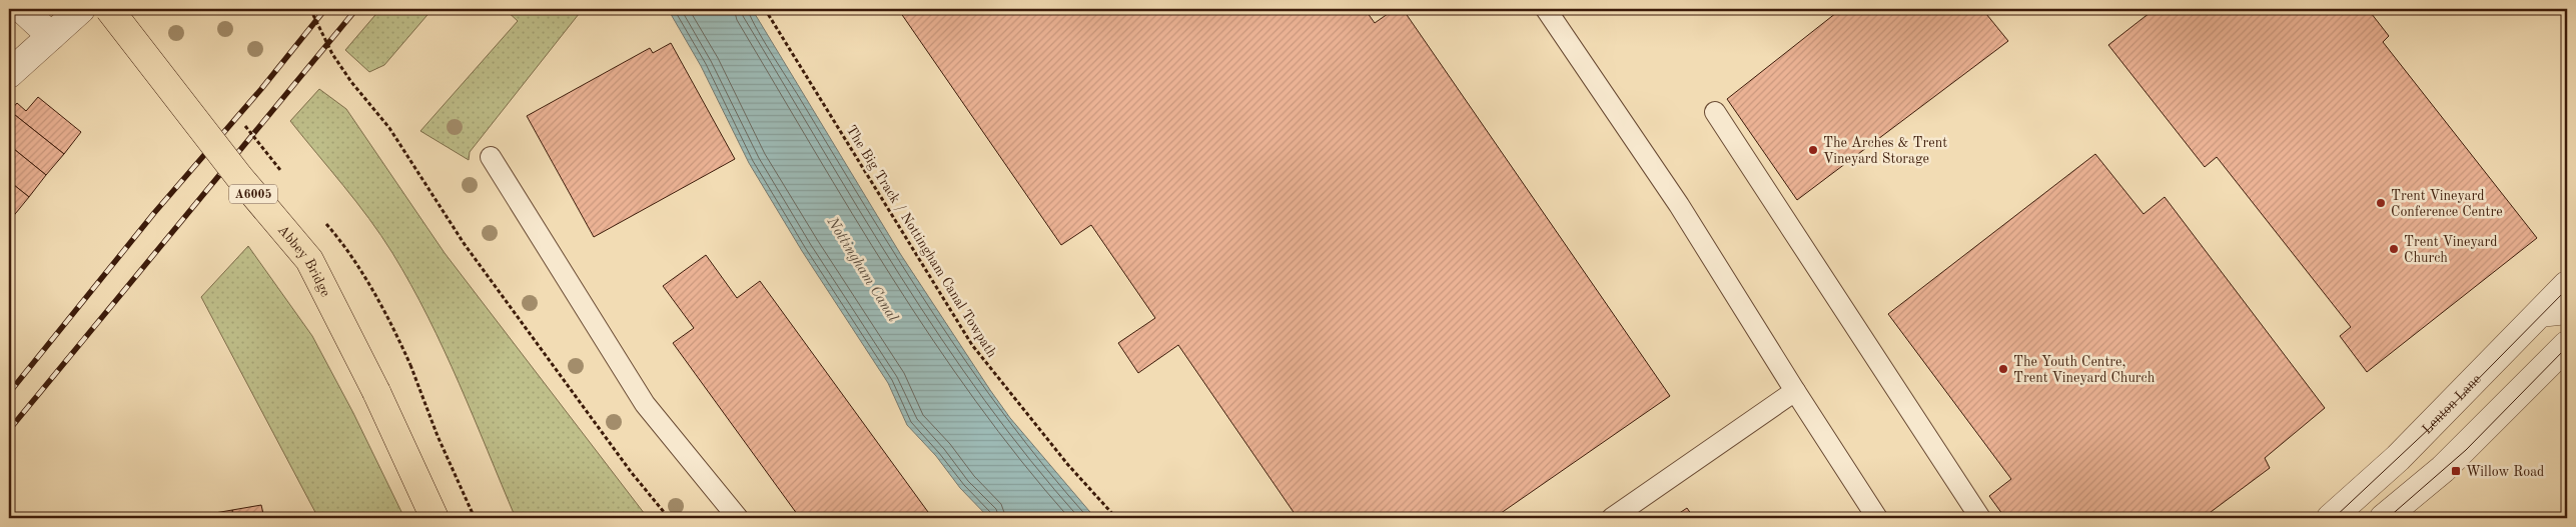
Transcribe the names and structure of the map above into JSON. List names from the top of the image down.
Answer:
{
  "streets": {
    "main road": ["A6005", "Abbey Bridge"],
    "street": ["Lenton Lane"],
    "path": ["The Big Track / Nottingham Canal Towpath"]
  },
  "water": ["Nottingham Canal"],
  "places": {
    "other": [
      "The Arches & Trent Vineyard Storage",
      "Trent Vineyard Conference Centre",
      "Trent Vineyard Church",
      "The Youth Centre, Trent Vineyard Church"
    ],
    "transit": ["Willow Road"]
  }
}
